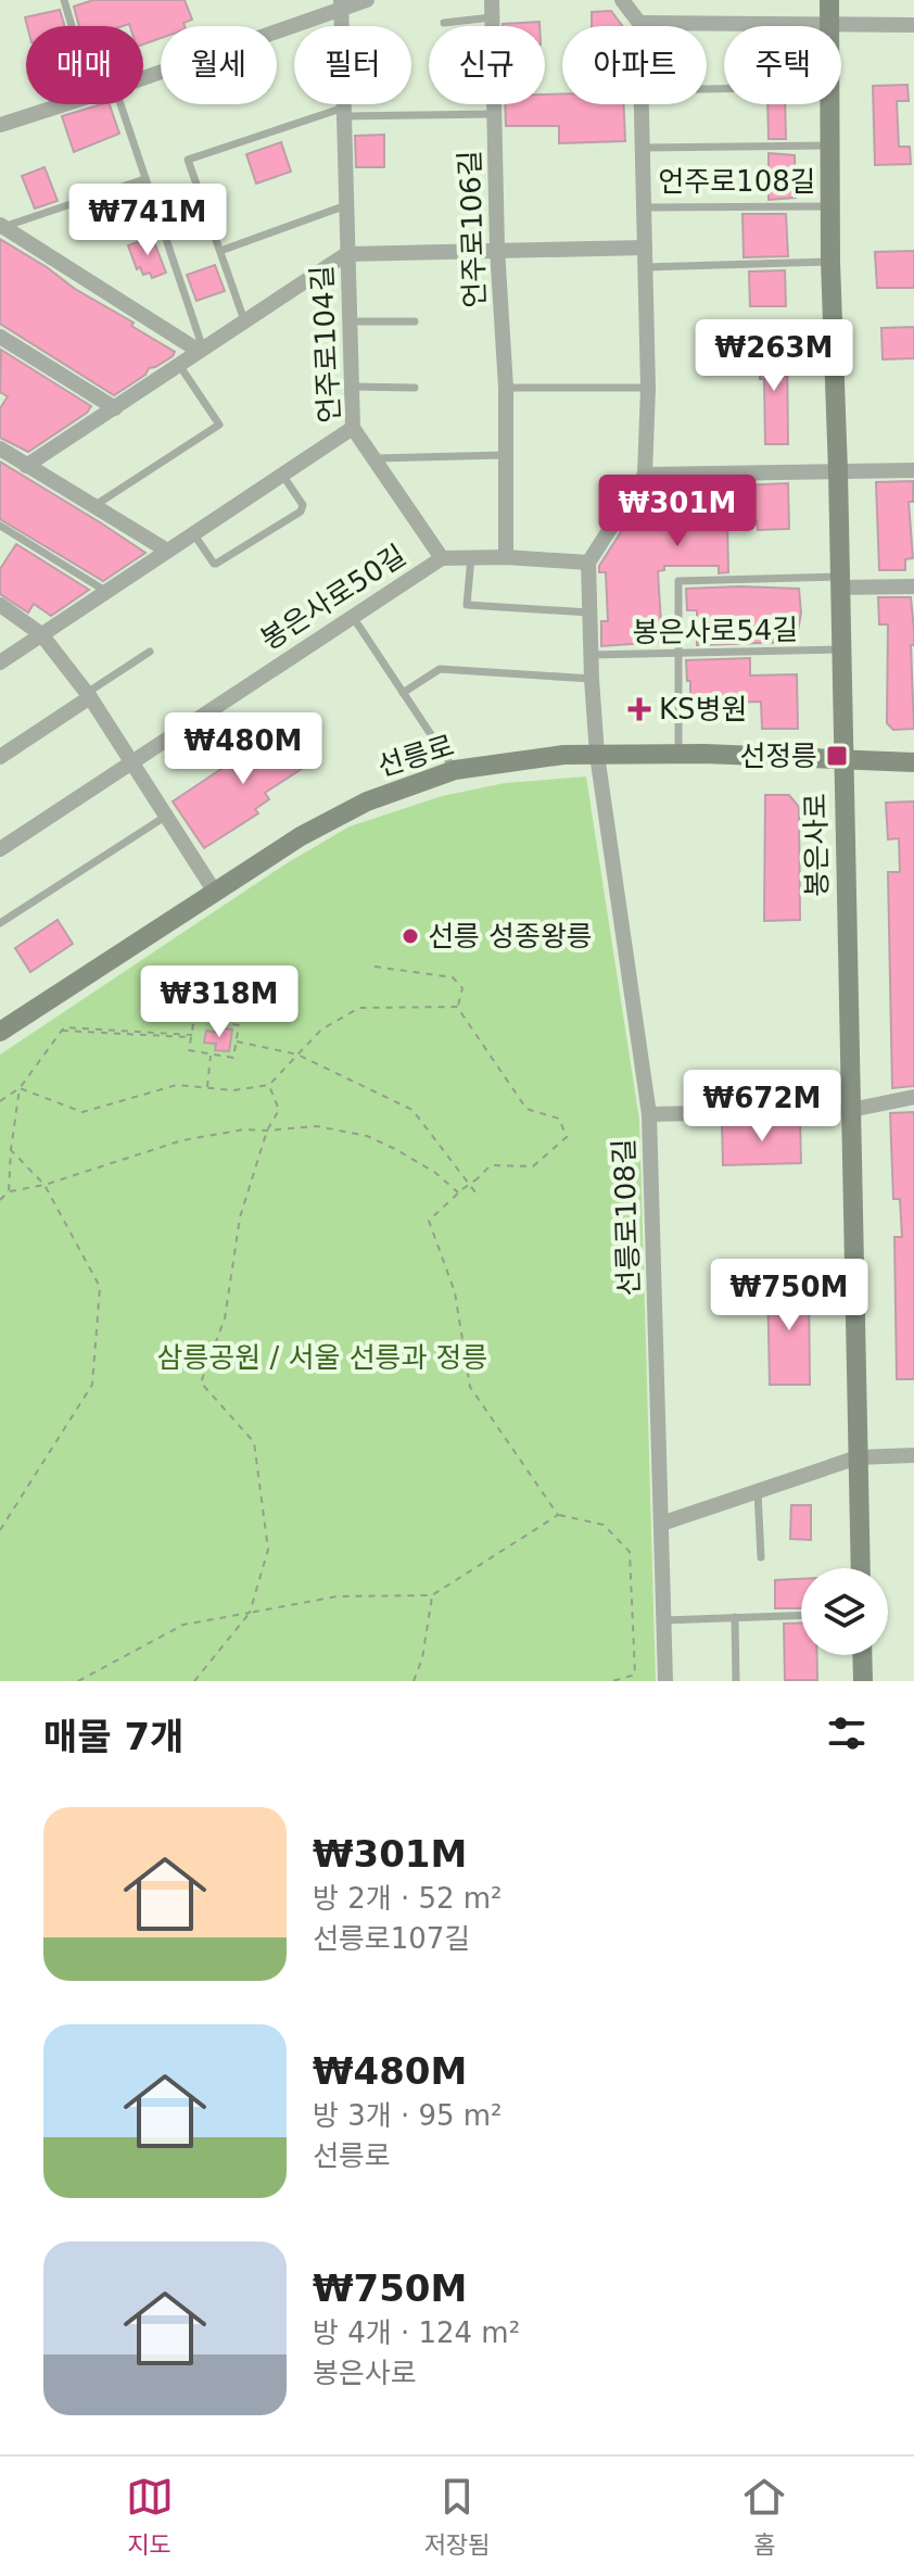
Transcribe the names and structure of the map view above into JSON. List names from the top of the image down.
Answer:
{
  "streets": {
    "main road": ["선릉로", "봉은사로"],
    "street": [
      "언주로108길",
      "언주로106길",
      "언주로104길",
      "봉은사로50길",
      "선릉로108길"
    ],
    "lane": ["봉은사로54길"]
  },
  "crossings": [
    ["언주로108길", "봉은사로"],
    ["언주로106길", "봉은사로50길"],
    ["언주로104길", "봉은사로50길"],
    ["봉은사로50길", "선릉로108길"],
    ["봉은사로54길", "봉은사로"],
    ["봉은사로54길", "선릉로108길"],
    ["선릉로", "봉은사로"],
    ["선릉로", "선릉로108길"]
  ],
  "parks": ["삼릉공원 / 서울 선릉과 정릉"],
  "places": {
    "health": ["KS병원"],
    "transit": ["선정릉"],
    "other": ["선릉 성종왕릉"]
  },
  "page": {
    "chip": [
      "매매",
      "월세",
      "필터",
      "신규",
      "아파트",
      "주택"
    ],
    "price": [
      "₩741M",
      "₩263M",
      "₩301M",
      "₩480M",
      "₩318M",
      "₩672M",
      "₩750M"
    ],
    "heading": "매물 7개",
    "list": [
      {
        "name": "₩301M",
        "note": "방 2개 · 52 m² · 선릉로107길"
      },
      {
        "name": "₩480M",
        "note": "방 3개 · 95 m² · 선릉로"
      },
      {
        "name": "₩750M",
        "note": "방 4개 · 124 m² · 봉은사로"
      }
    ],
    "tabs": ["지도", "저장됨", "홈"]
  }
}
